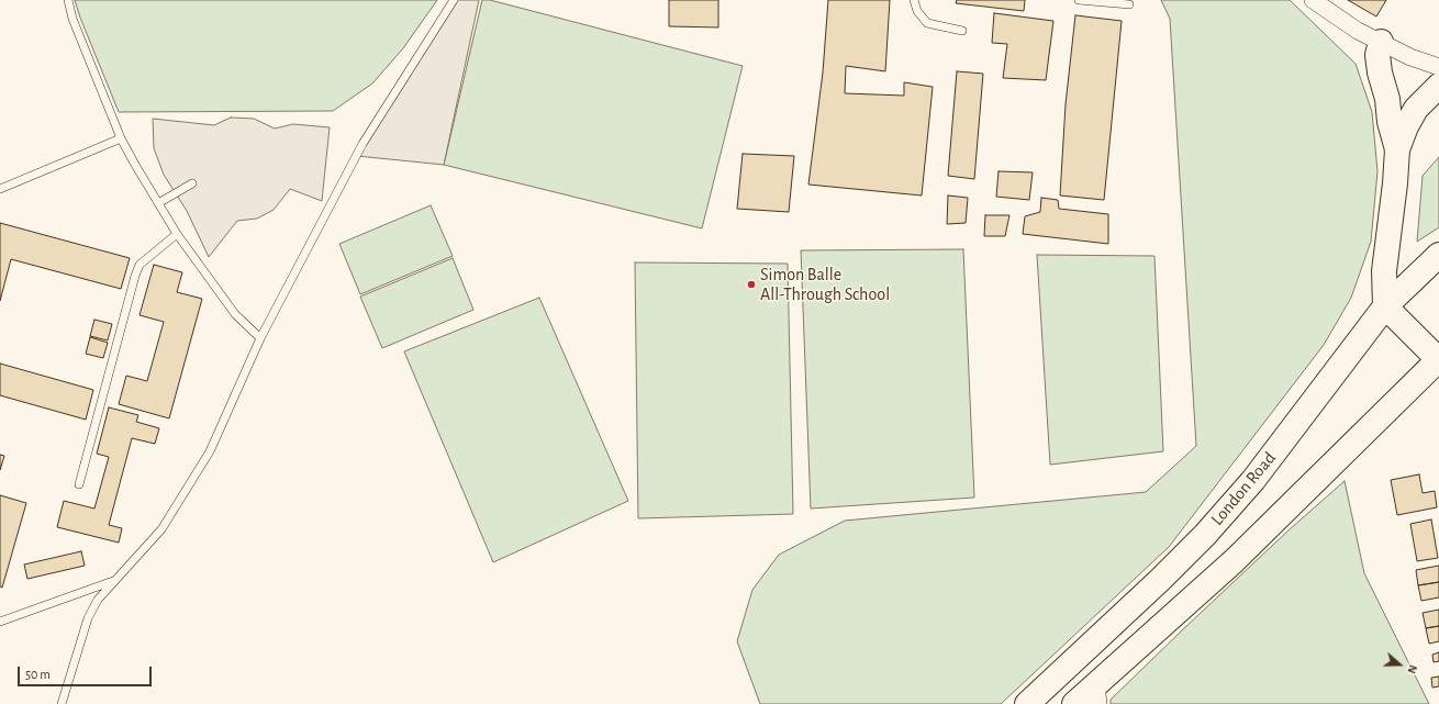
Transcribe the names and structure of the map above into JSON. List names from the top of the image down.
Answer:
{
  "streets": {
    "highway": ["London Road"]
  },
  "places": ["Simon Balle All-Through School"],
  "scale_bar": "50 m",
  "north": "right"
}
